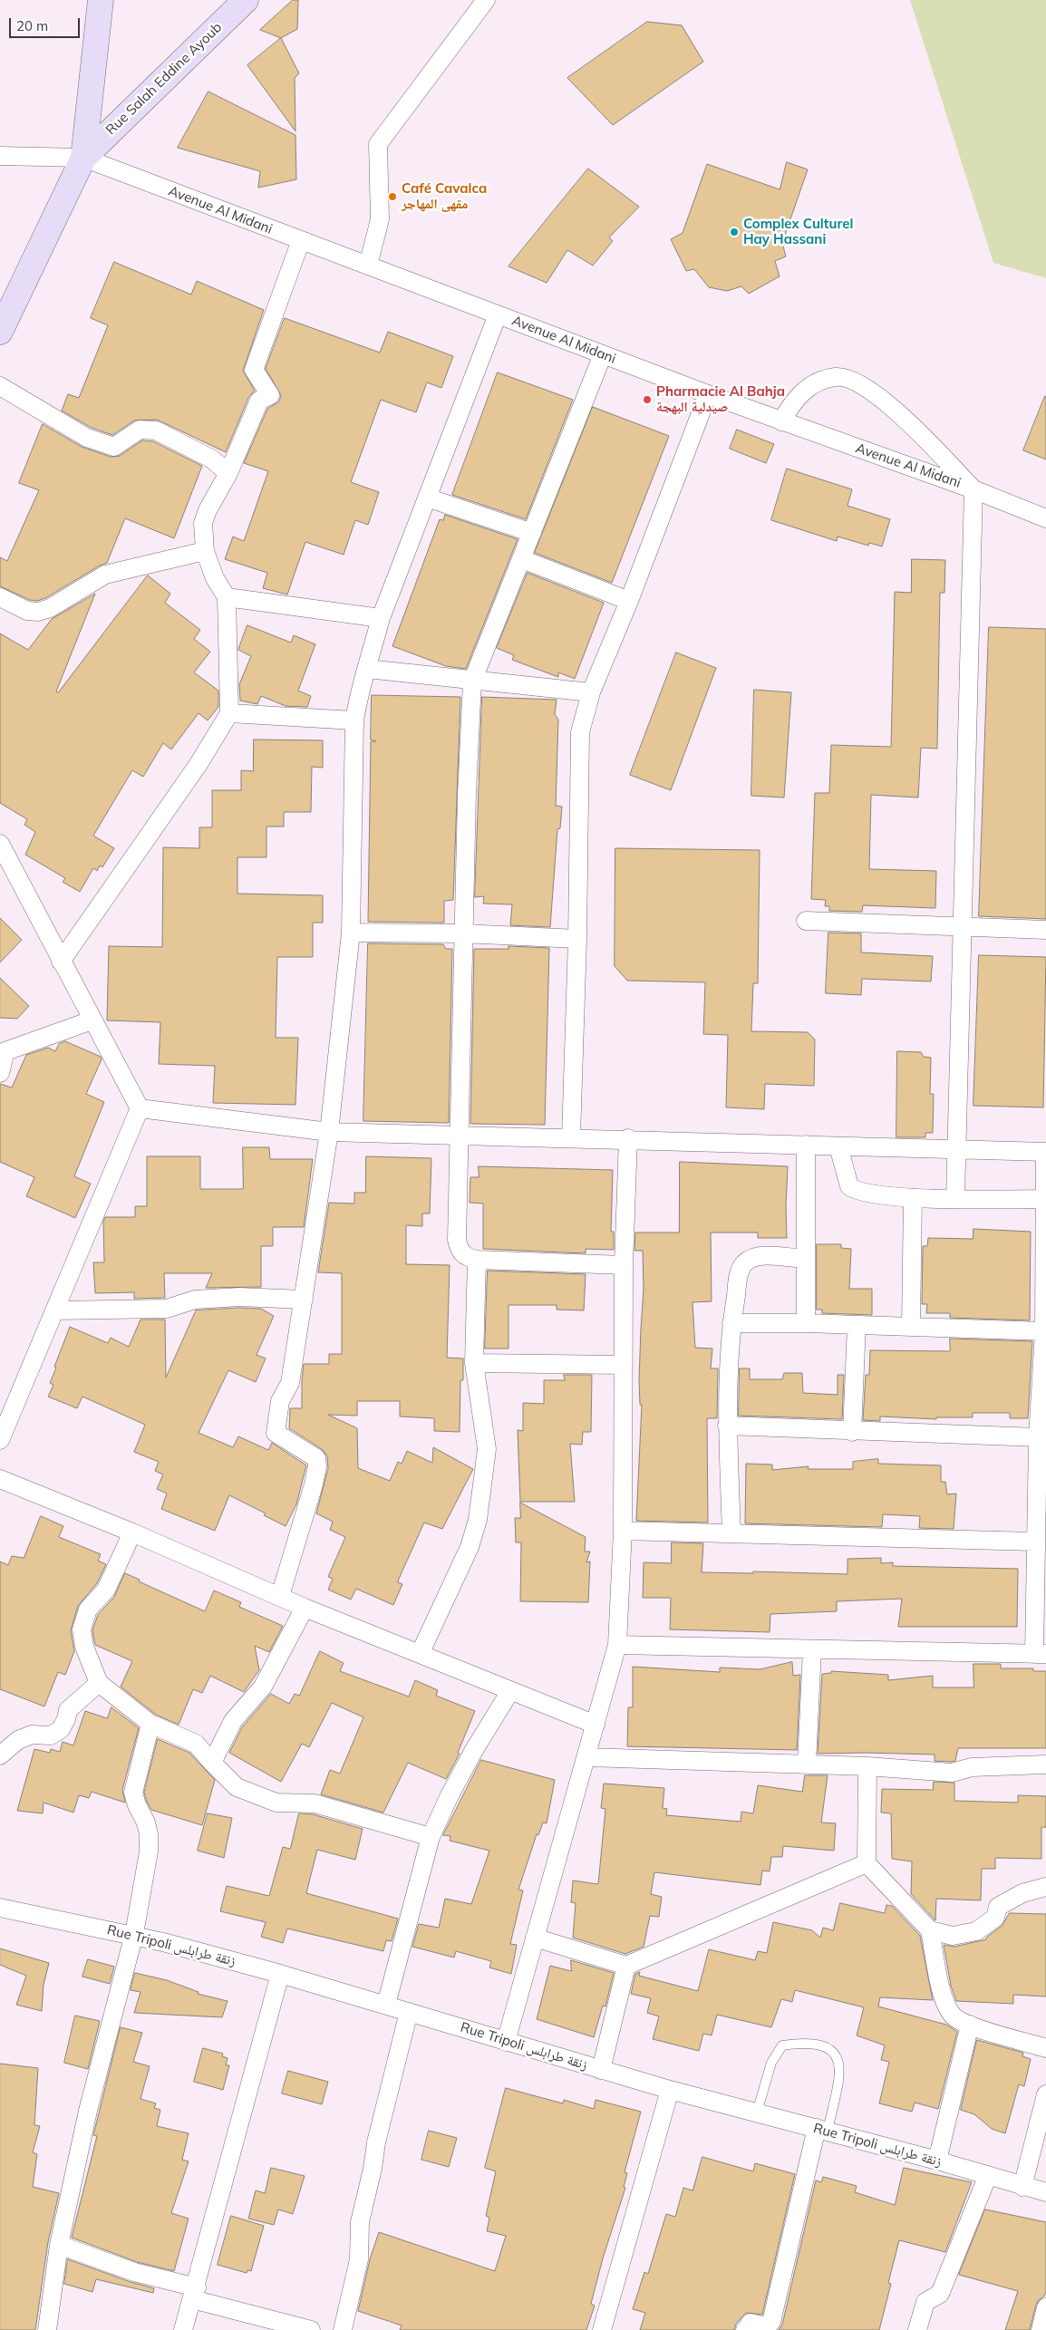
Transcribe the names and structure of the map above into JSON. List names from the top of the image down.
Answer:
{
  "streets": {
    "main road": ["Rue Salah Eddine Ayoub"],
    "street": ["Avenue Al Midani", "Rue Tripoli زنقة طرابلس"]
  },
  "crossings": [
    ["Rue Salah Eddine Ayoub", "Avenue Al Midani"]
  ],
  "places": ["Café Cavalca مقهى المهاجر", "Complex Culturel Hay Hassani", "Pharmacie Al Bahja صيدلية البهجة"],
  "scale_bar": "20 m"
}
